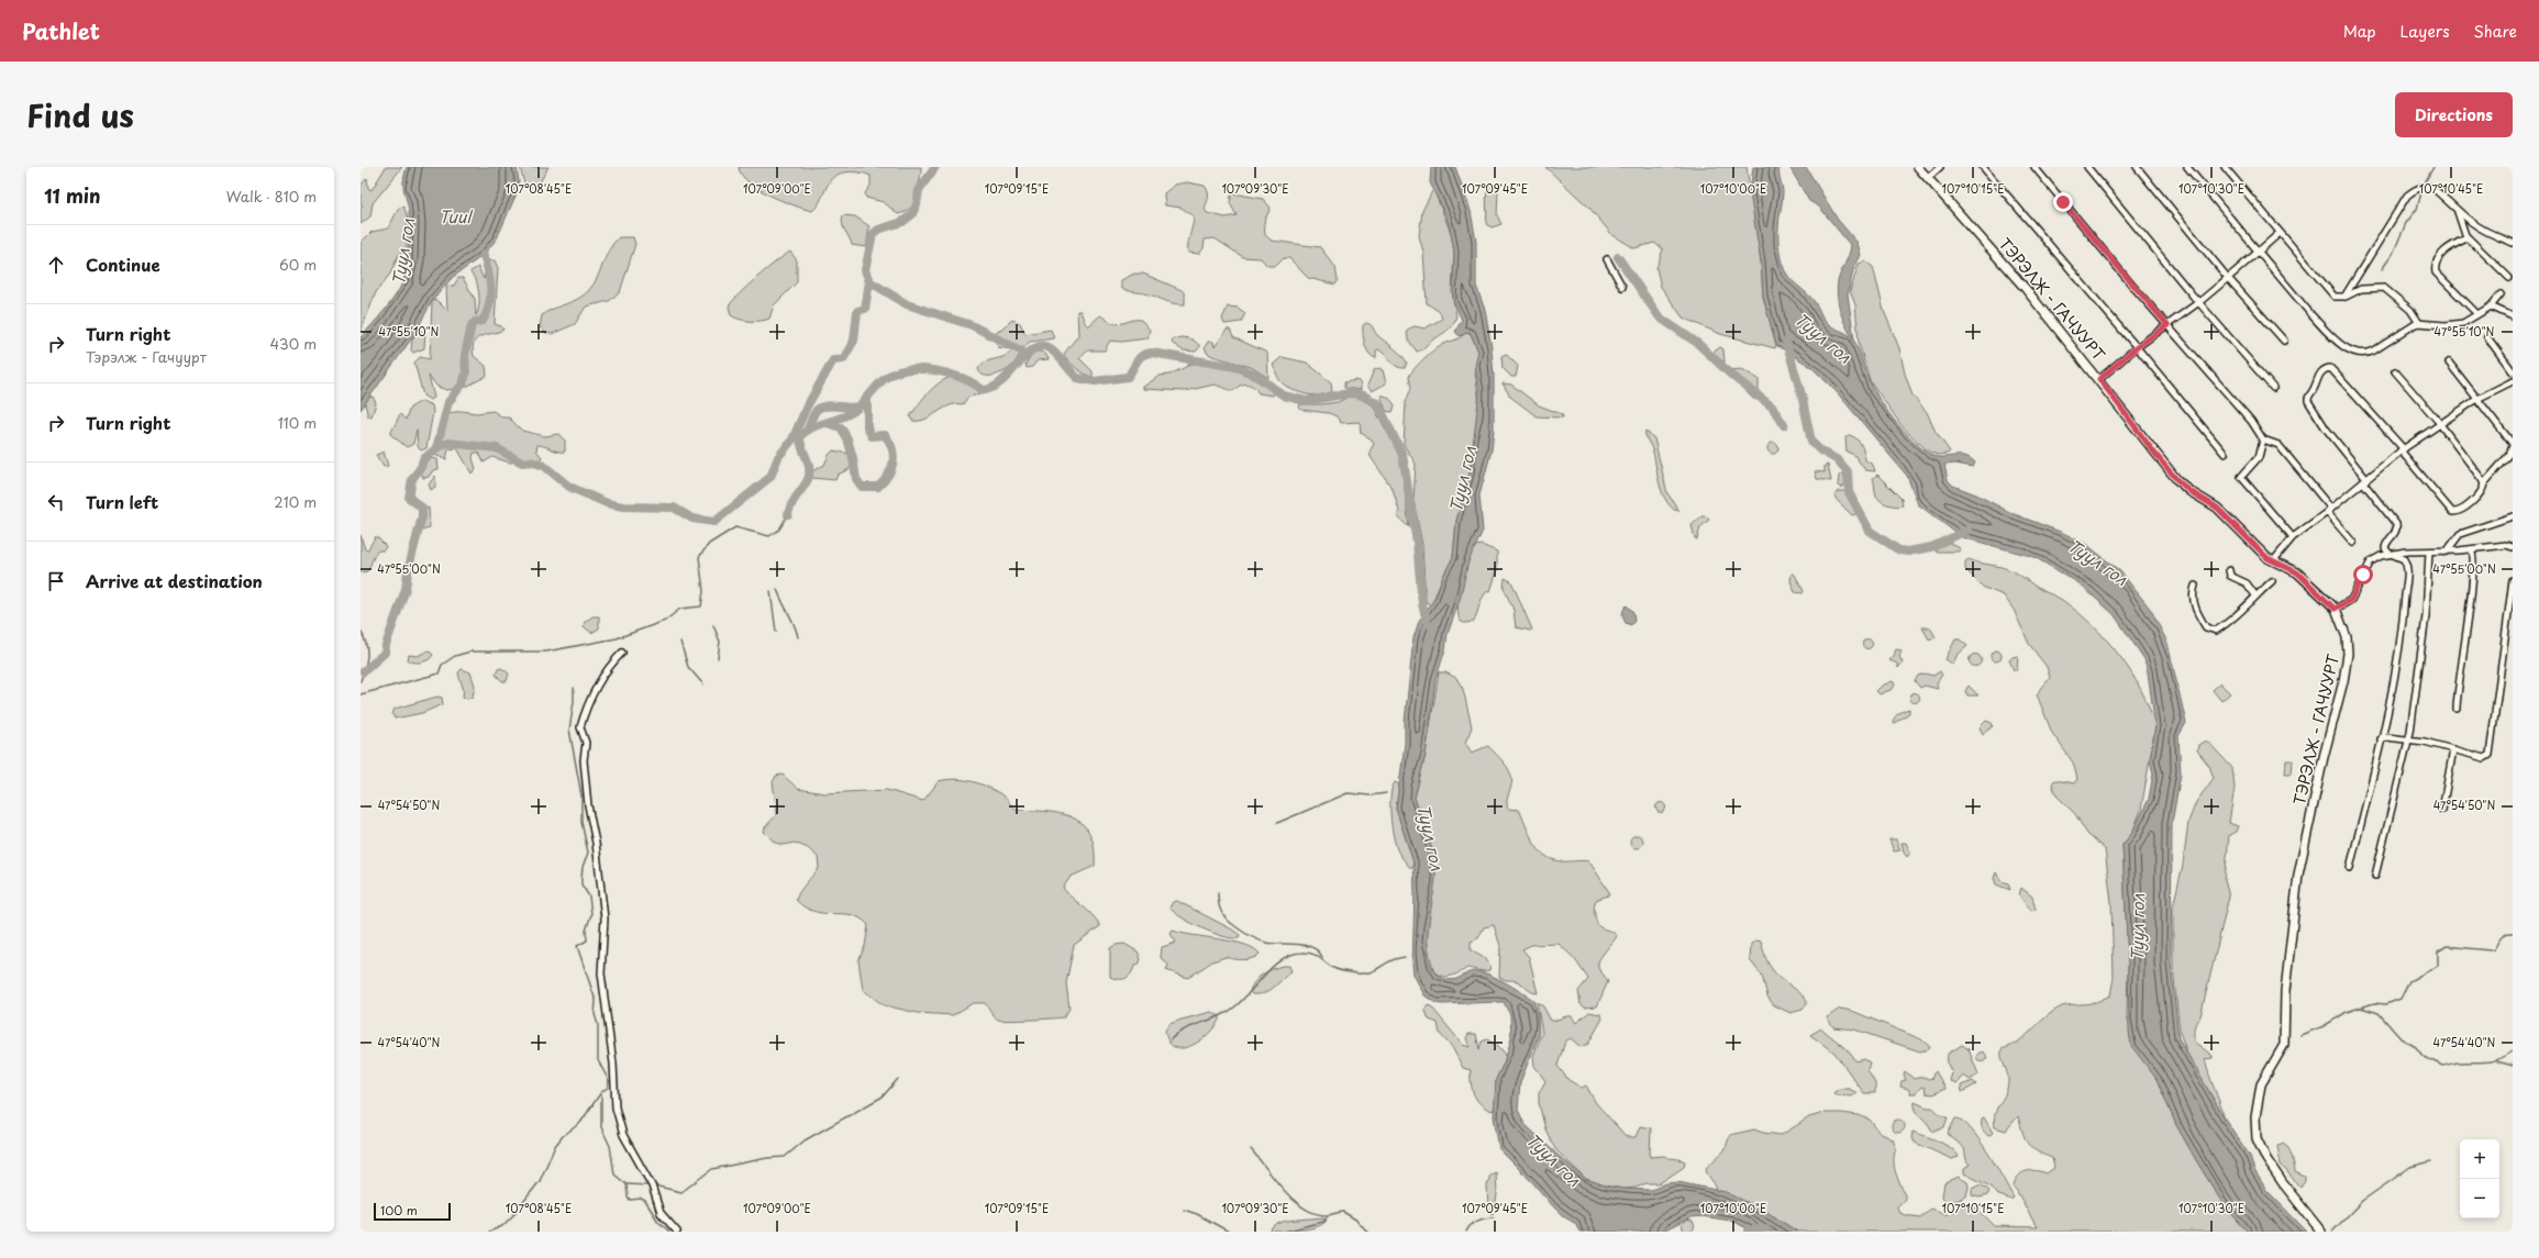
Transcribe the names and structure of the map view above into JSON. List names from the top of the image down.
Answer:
{
  "streets": {
    "main road": ["ТЭРЭЛЖ - ГАЧУУРТ"]
  },
  "water": ["Tuul", "Туул гол"],
  "scale_bar": "100 m",
  "page": {
    "header": "Pathlet",
    "nav": ["Map", "Layers", "Share"],
    "title": "Find us",
    "buttons": "Directions",
    "heading": ["11 min", "Walk · 810 m"],
    "list": [
      ["Continue", "60 m"],
      ["Turn right", "Тэрэлж - Гачуурт", "430 m"],
      ["Turn right", "110 m"],
      ["Turn left", "210 m"],
      "Arrive at destination"
    ],
    "map_buttons": ["+", "−"],
    "scale": "100 m"
  },
  "coordinates": [
    "107°08'45\"E",
    "107°09'00\"E",
    "107°09'15\"E",
    "107°09'30\"E",
    "107°09'45\"E",
    "107°10'00\"E",
    "107°10'15\"E",
    "107°10'30\"E",
    "107°10'45\"E",
    "47°55'10\"N",
    "47°55'00\"N",
    "47°54'50\"N",
    "47°54'40\"N"
  ]
}
